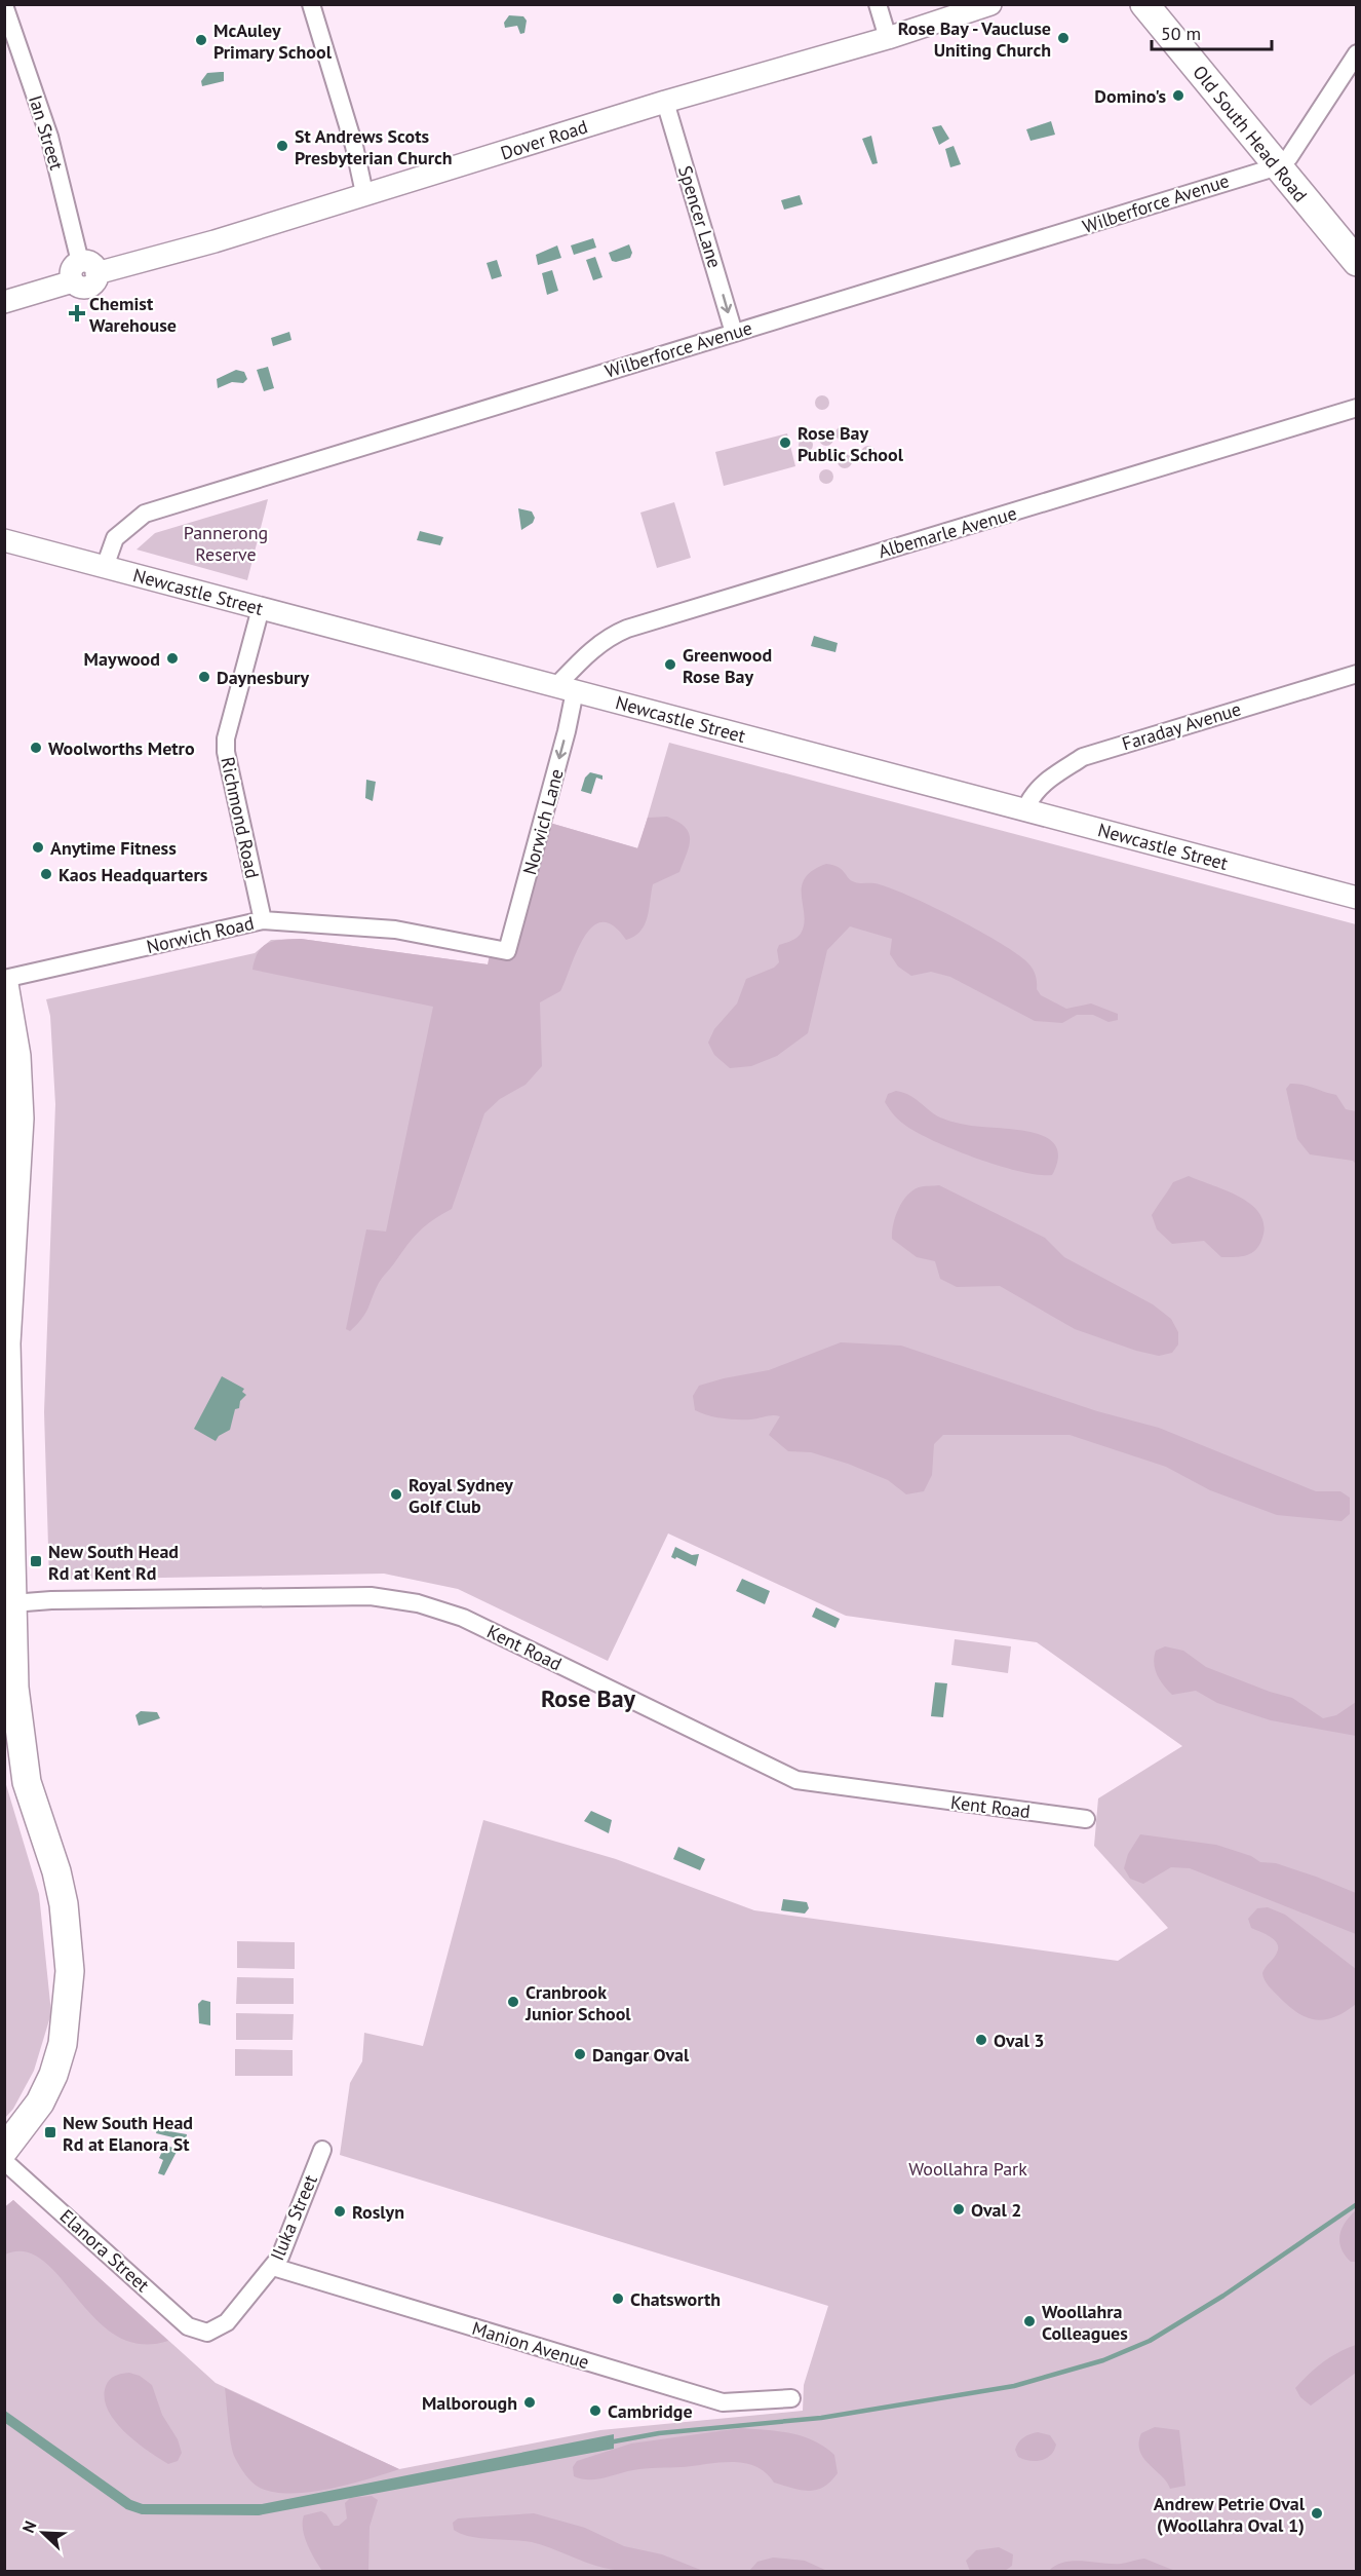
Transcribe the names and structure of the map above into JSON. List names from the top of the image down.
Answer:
{
  "streets": {
    "main road": ["Old South Head Road"],
    "street": [
      "Ian Street",
      "Dover Road",
      "Wilberforce Avenue",
      "Spencer Lane",
      "Albemarle Avenue",
      "Newcastle Street",
      "Faraday Avenue",
      "Richmond Road",
      "Norwich Lane",
      "Norwich Road",
      "Kent Road",
      "Iluka Street",
      "Elanora Street",
      "Manion Avenue"
    ]
  },
  "crossings": [
    ["Ian Street", "Dover Road"],
    ["Old South Head Road", "Wilberforce Avenue"],
    ["Dover Road", "Spencer Lane"],
    ["Wilberforce Avenue", "Spencer Lane"],
    ["Wilberforce Avenue", "Newcastle Street"],
    ["Albemarle Avenue", "Newcastle Street"],
    ["Albemarle Avenue", "Norwich Lane"],
    ["Newcastle Street", "Faraday Avenue"],
    ["Newcastle Street", "Richmond Road"],
    ["Newcastle Street", "Norwich Lane"],
    ["Richmond Road", "Norwich Road"],
    ["Norwich Lane", "Norwich Road"],
    ["Iluka Street", "Elanora Street"],
    ["Iluka Street", "Manion Avenue"]
  ],
  "one_way": ["Spencer Lane", "Norwich Lane"],
  "districts": ["Rose Bay"],
  "parks": ["Pannerong Reserve", "Woollahra Park"],
  "places": {
    "other": [
      "Rose Bay - Vaucluse Uniting Church",
      "McAuley Primary School",
      "Domino's",
      "St Andrews Scots Presbyterian Church",
      "Rose Bay Public School",
      "Maywood",
      "Greenwood Rose Bay",
      "Daynesbury",
      "Woolworths Metro",
      "Anytime Fitness",
      "Kaos Headquarters",
      "Royal Sydney Golf Club",
      "Cranbrook Junior School",
      "Oval 3",
      "Dangar Oval",
      "Oval 2",
      "Roslyn",
      "Chatsworth",
      "Woollahra Colleagues",
      "Malborough",
      "Cambridge",
      "Andrew Petrie Oval (Woollahra Oval 1)"
    ],
    "health": ["Chemist Warehouse"],
    "transit": ["New South Head Rd at Kent Rd", "New South Head Rd at Elanora St"]
  },
  "scale_bar": "50 m",
  "north": "top left"
}
